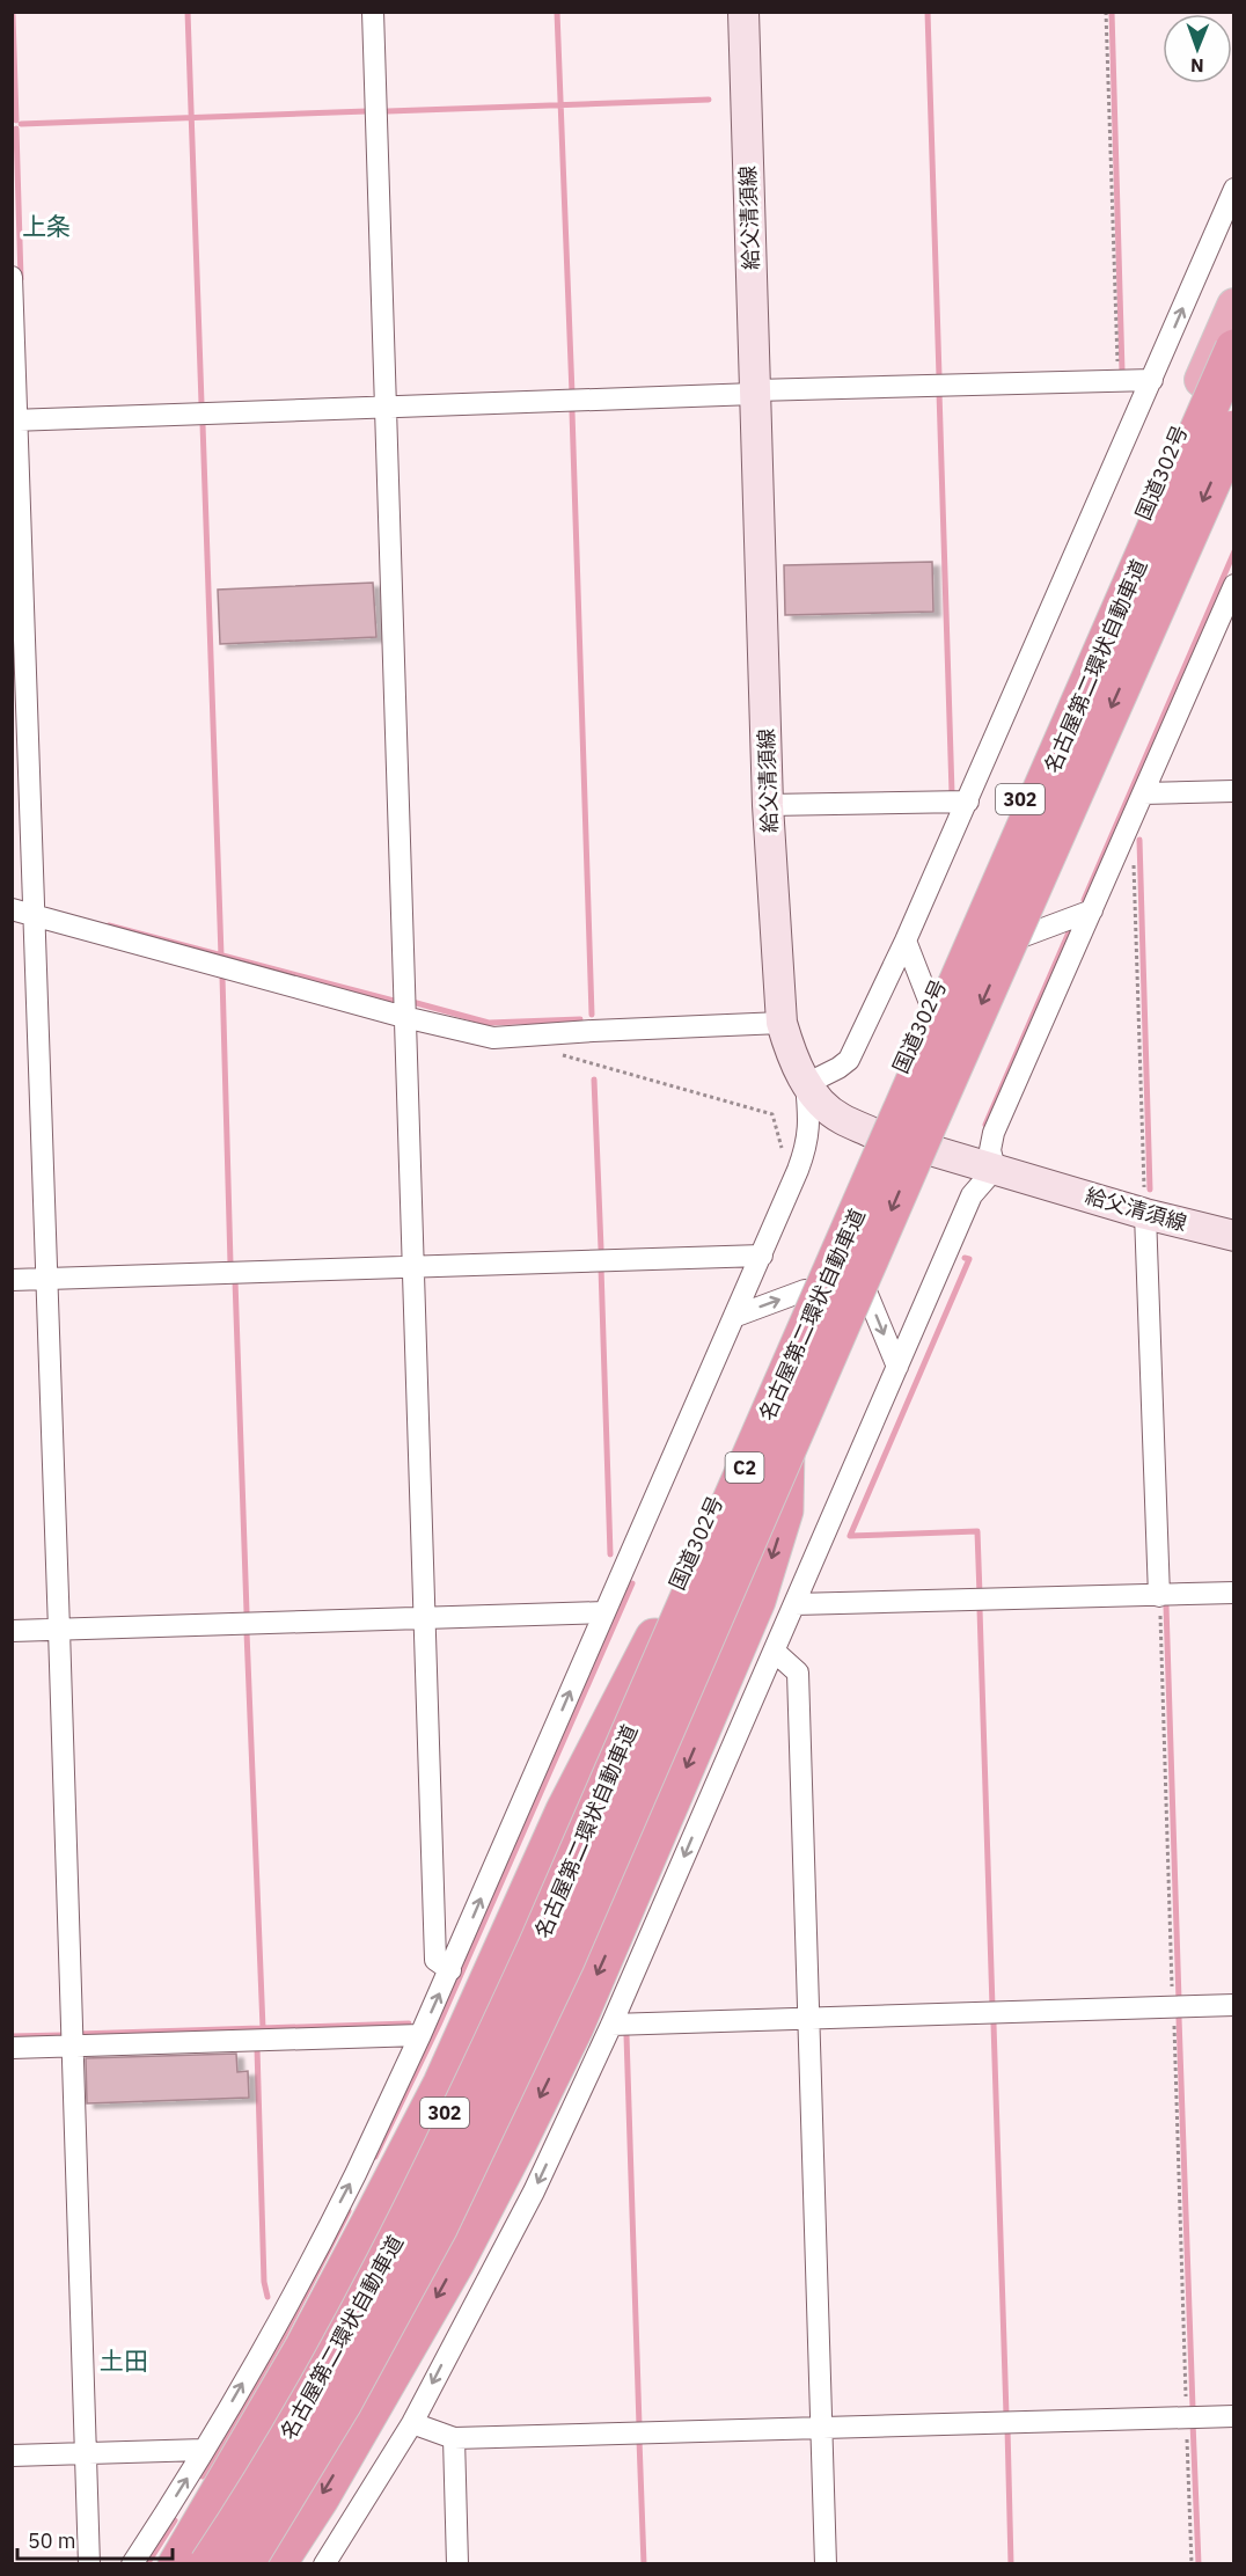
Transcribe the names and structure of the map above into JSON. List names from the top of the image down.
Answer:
{
  "streets": {
    "highway": [
      "国道302号",
      "名古屋第二環状自動車道",
      "302",
      "C2"
    ],
    "main road": ["給父清須線"]
  },
  "crossings": [
    ["給父清須線", "国道302号"]
  ],
  "districts": ["上条", "土田"],
  "scale_bar": "50 m",
  "north": "bottom"
}
